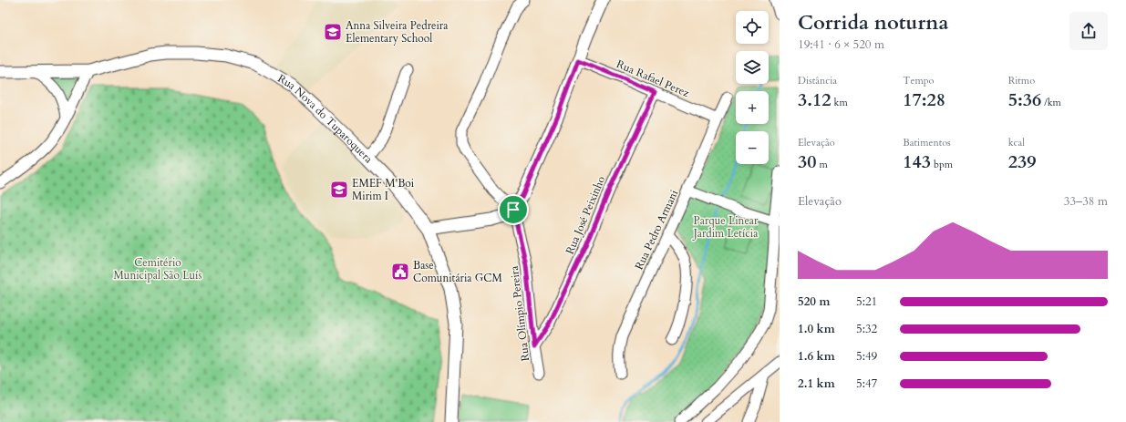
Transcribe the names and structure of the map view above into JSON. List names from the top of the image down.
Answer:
{
  "streets": {
    "street": [
      "Rua Rafael Perez",
      "Rua Nova do Tuparoquera",
      "Rua José Peixinho",
      "Rua Pedro Armani",
      "Rua Olímpio Pereira"
    ]
  },
  "crossings": [
    ["Rua Rafael Perez", "Rua José Peixinho"],
    ["Rua Rafael Perez", "Rua Pedro Armani"],
    ["Rua José Peixinho", "Rua Olímpio Pereira"]
  ],
  "parks": ["Parque Linear Jardim Letícia", "Cemitério Municipal São Luís"],
  "places": {
    "school or university": ["Anna Silveira Pedreira Elementary School", "EMEF M'Boi Mirim I"],
    "public building": ["Base Comunitária GCM"]
  },
  "page": {
    "heading": ["Corrida noturna", "19:41 · 6 × 520 m"],
    "map_buttons": ["+", "−"],
    "stats": [
      ["Distância", "3.12 km"],
      ["Tempo", "17:28"],
      ["Ritmo", "5:36 /km"],
      ["Elevação", "30 m"],
      ["Batimentos", "143 bpm"],
      ["kcal", "239"]
    ],
    "chart": ["Elevação", "33–38 m"],
    "list": [
      {
        "name": "520 m",
        "note": "5:21"
      },
      {
        "name": "1.0 km",
        "note": "5:32"
      },
      {
        "name": "1.6 km",
        "note": "5:49"
      },
      {
        "name": "2.1 km",
        "note": "5:47"
      }
    ]
  }
}
